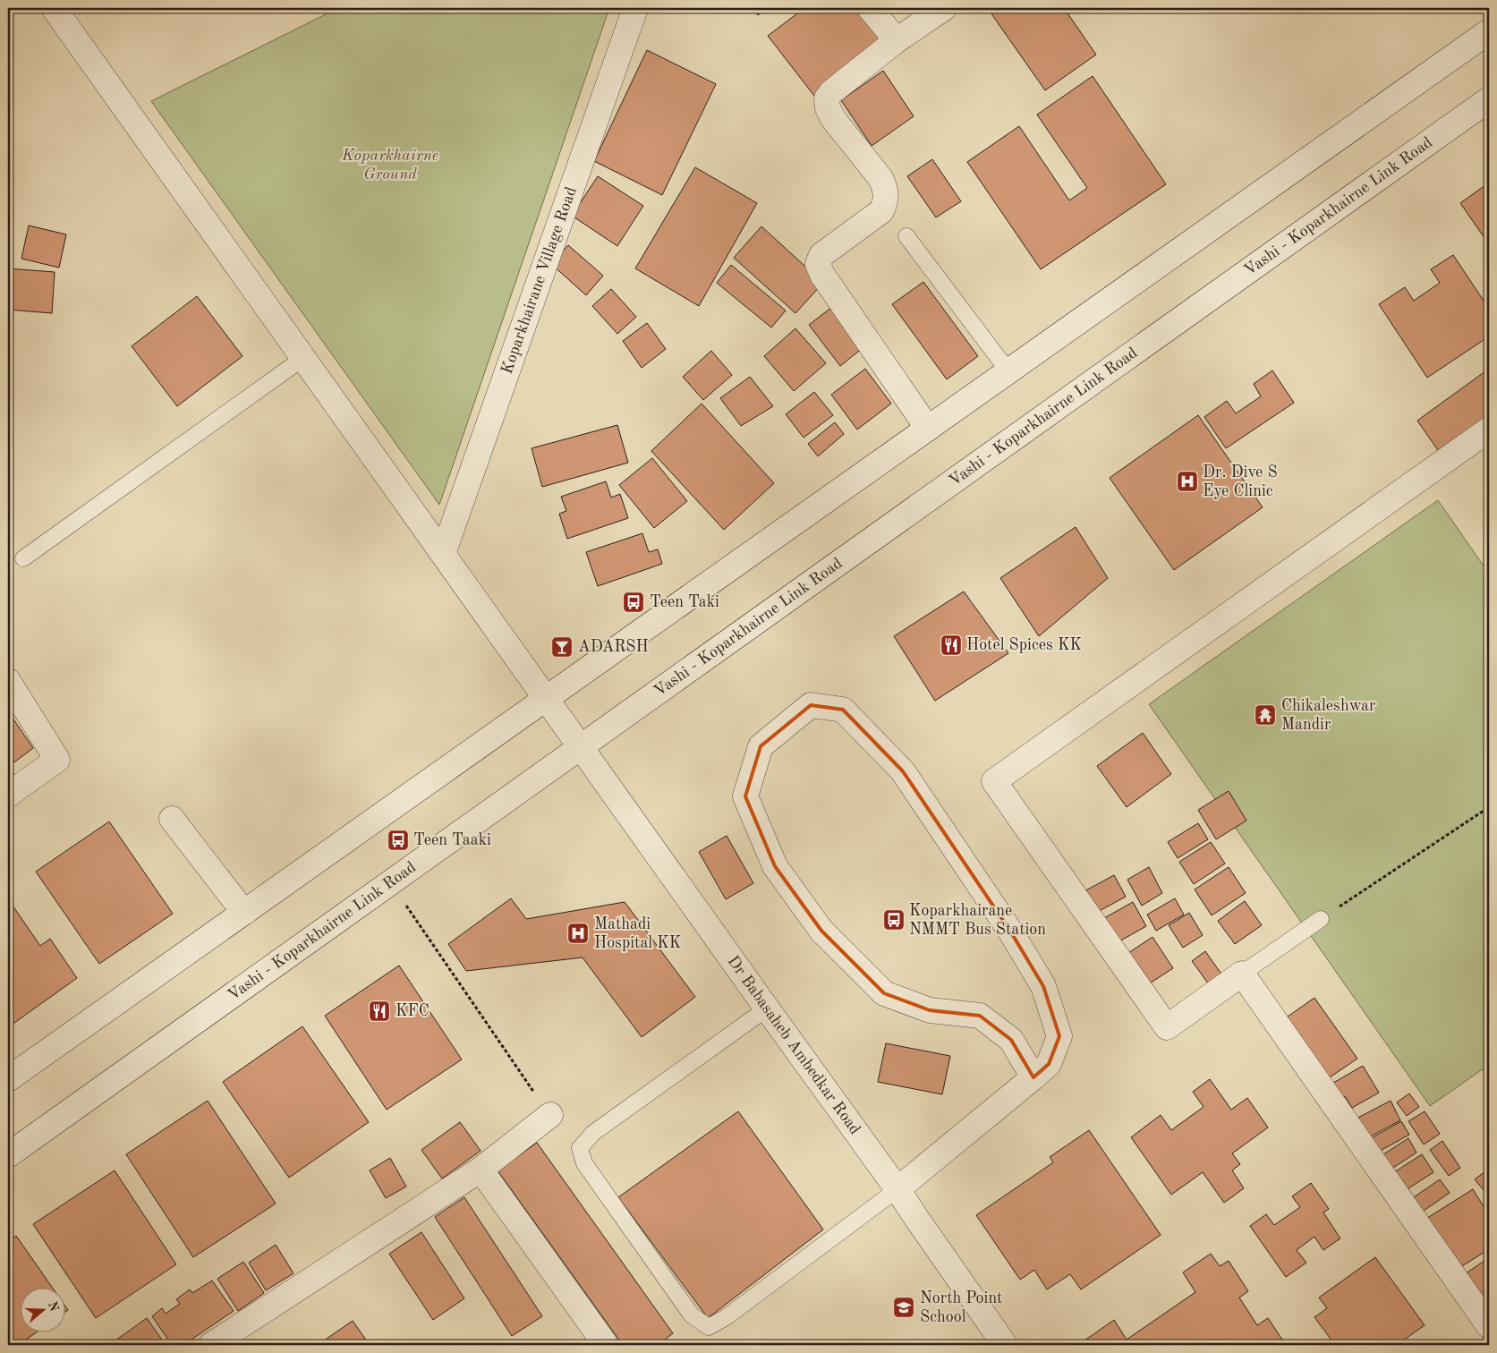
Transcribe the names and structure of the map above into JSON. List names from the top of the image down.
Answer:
{
  "streets": {
    "street": ["Vashi - Koparkhairne Link Road", "Koparkhairane Village Road", "Dr Babasaheb Ambedkar Road"]
  },
  "crossings": [
    ["Vashi - Koparkhairne Link Road", "Dr Babasaheb Ambedkar Road"],
    ["Koparkhairane Village Road", "Dr Babasaheb Ambedkar Road"]
  ],
  "parks": ["Koparkhairne Ground"],
  "places": {
    "hospital": ["Dr. Dive S Eye Clinic", "Mathadi Hospital KK"],
    "bus stop": ["Teen Taki", "Teen Taaki", "Koparkhairane NMMT Bus Station"],
    "restaurant": ["Hotel Spices KK", "KFC"],
    "bar": ["ADARSH"],
    "temple": ["Chikaleshwar Mandir"],
    "school or university": ["North Point School"]
  },
  "north": "right"
}
